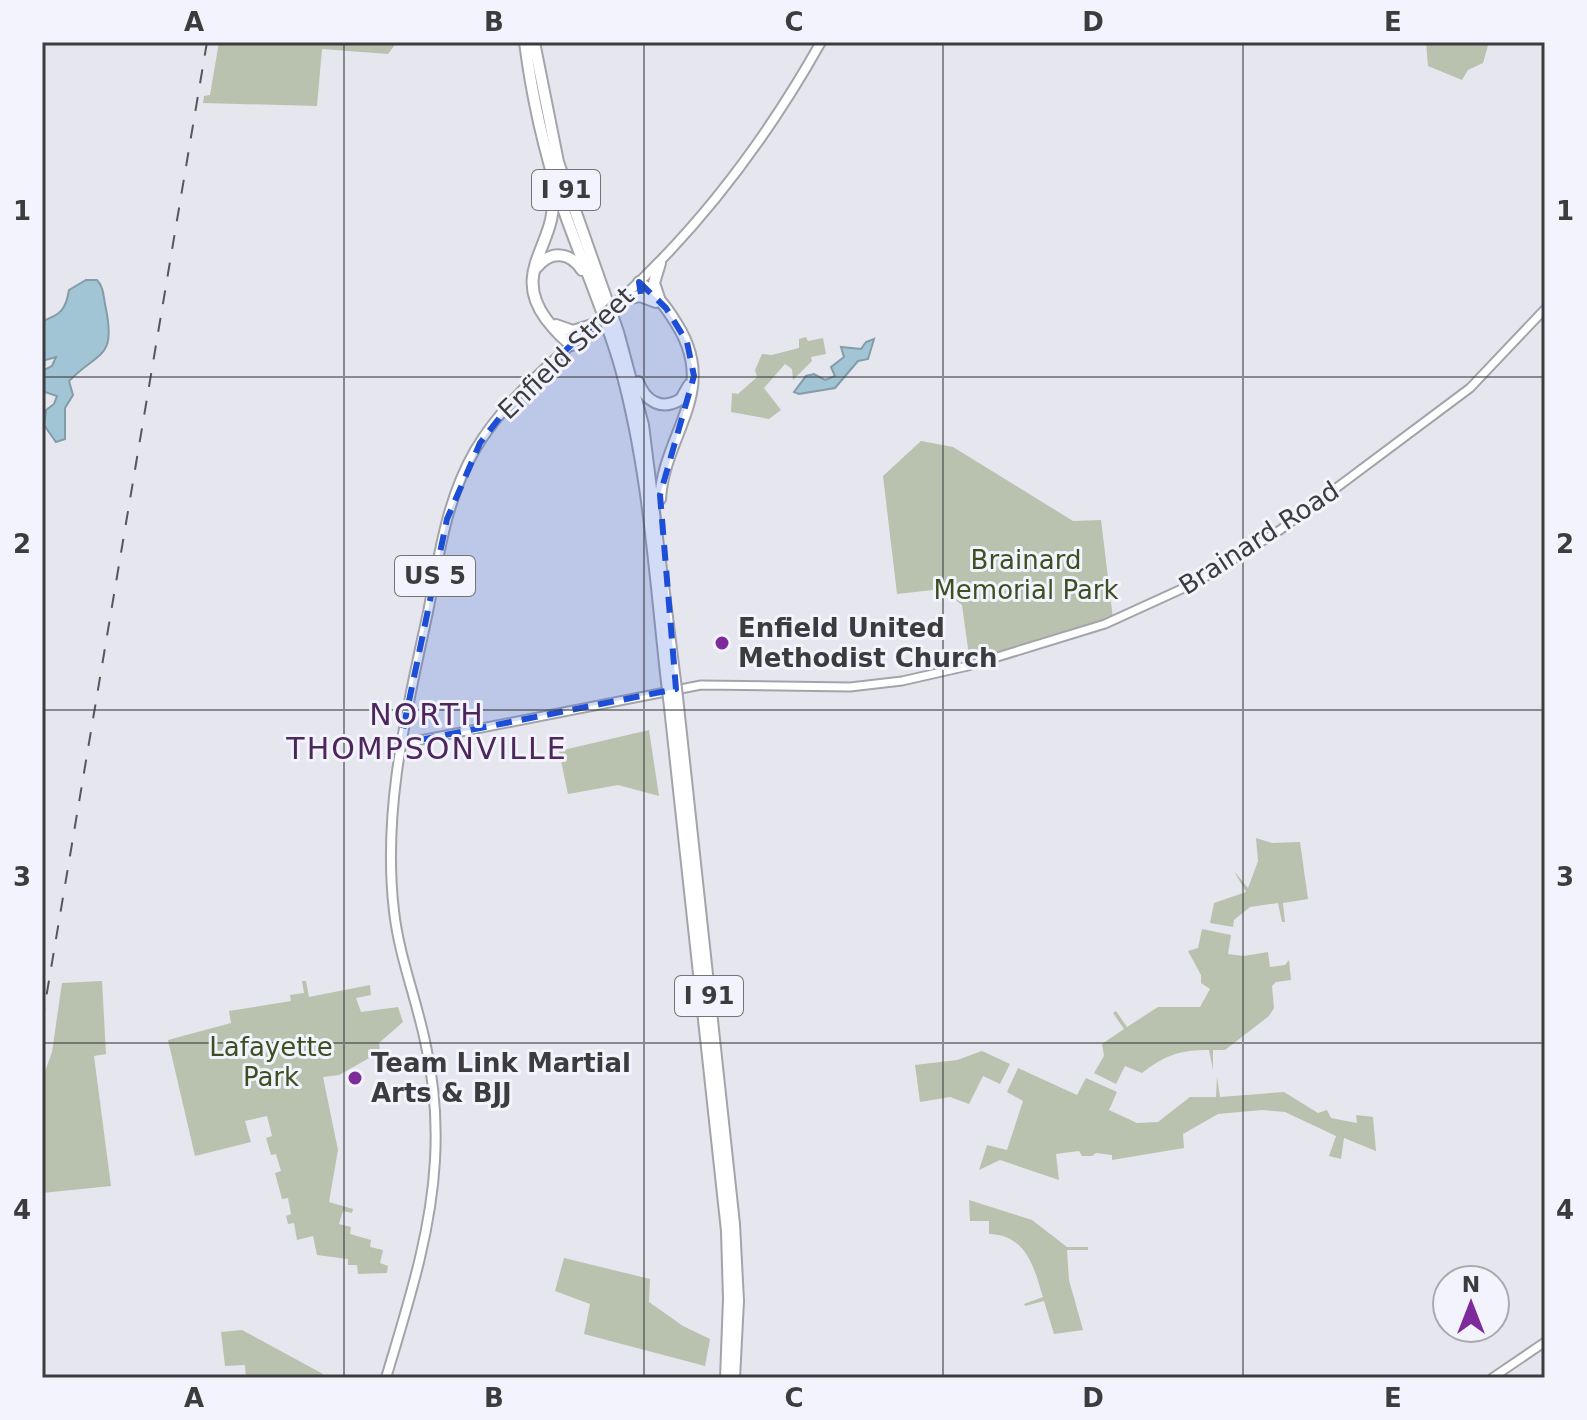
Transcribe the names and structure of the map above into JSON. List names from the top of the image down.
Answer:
{
  "streets": {
    "highway": ["I 91"],
    "main road": ["Enfield Street", "Brainard Road", "US 5"]
  },
  "crossings": [
    ["Enfield Street", "Brainard Road"]
  ],
  "districts": ["NORTH THOMPSONVILLE"],
  "parks": ["Brainard Memorial Park", "Lafayette Park"],
  "places": ["Enfield United Methodist Church", "Team Link Martial Arts & BJJ"],
  "north": "top",
  "grid": {
    "columns": [
      "A",
      "B",
      "C",
      "D",
      "E"
    ],
    "rows": [
      "1",
      "2",
      "3",
      "4"
    ]
  }
}
